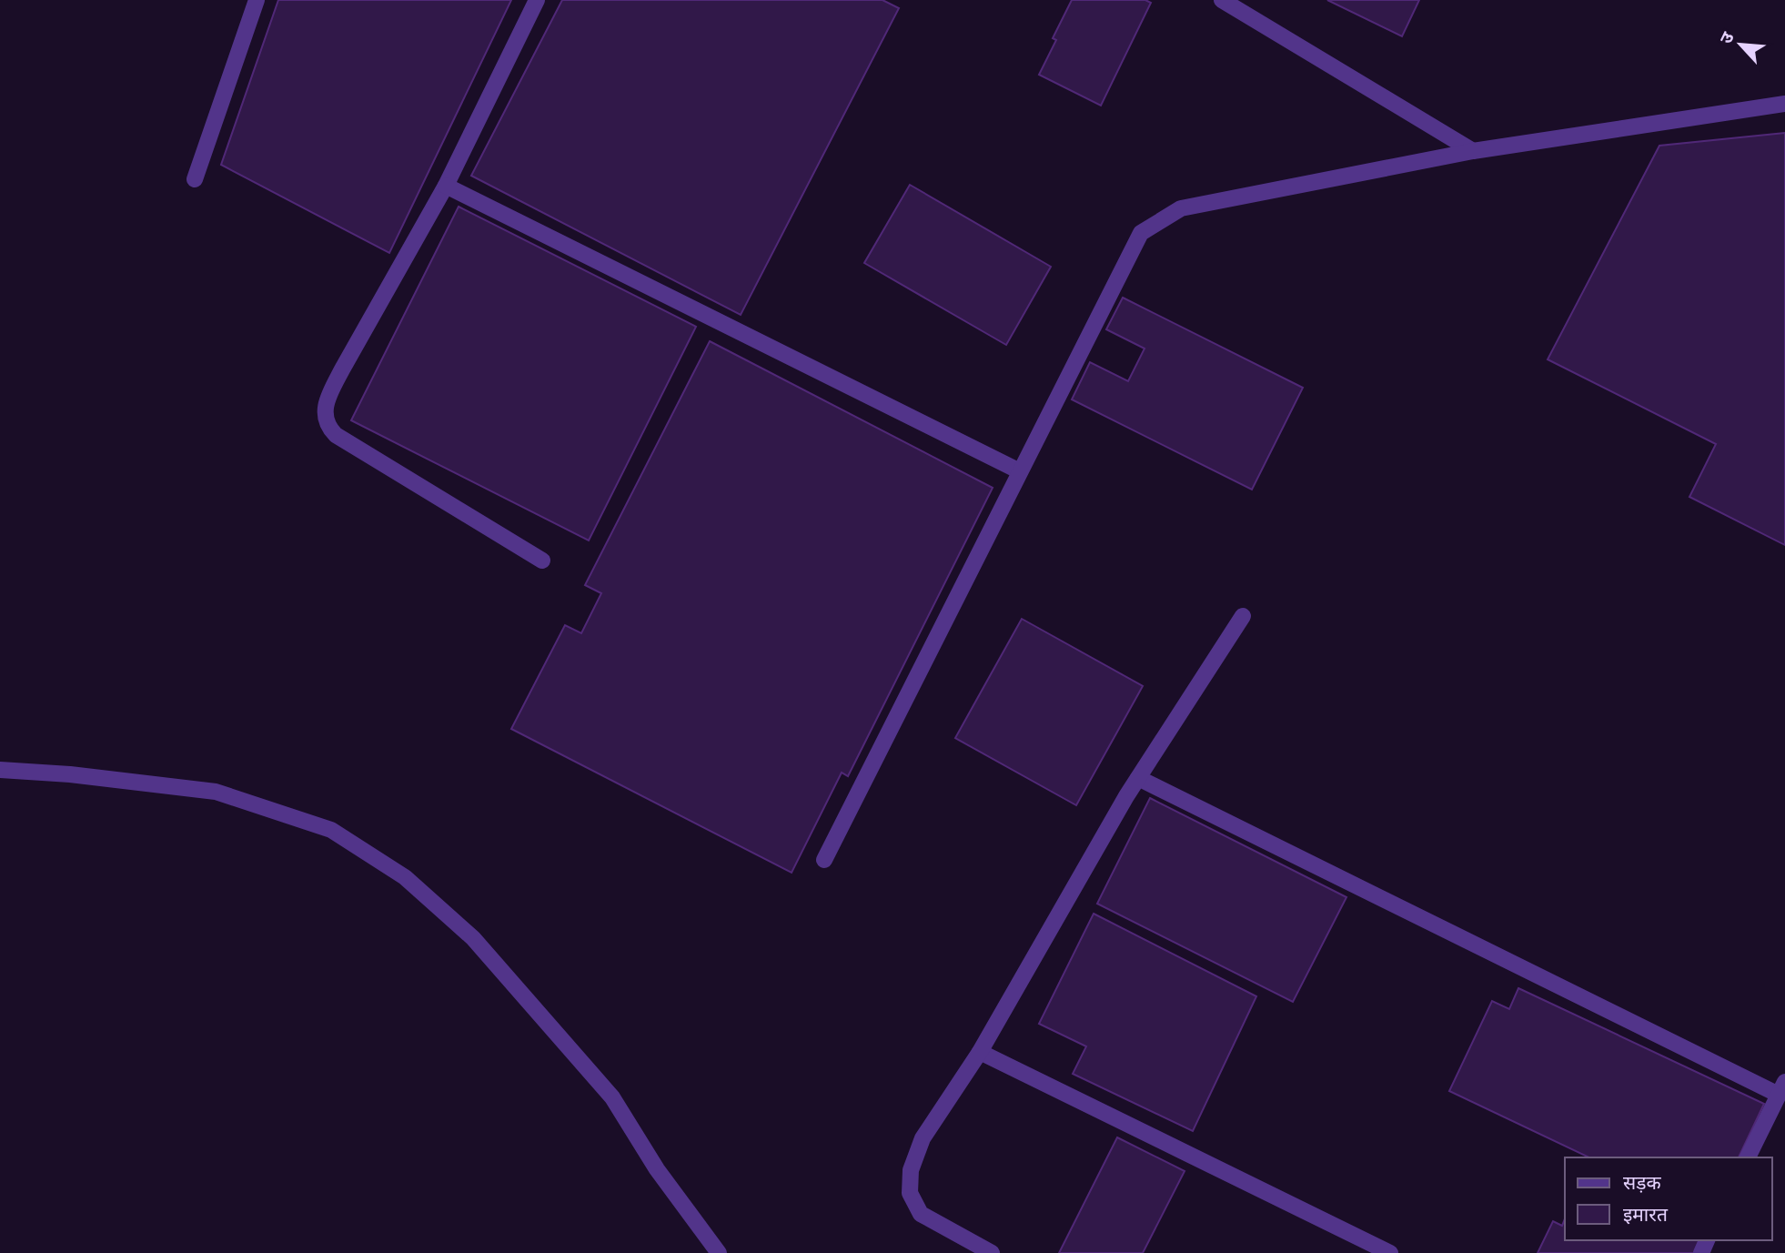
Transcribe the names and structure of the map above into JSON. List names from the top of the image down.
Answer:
{
  "legend": ["सड़क", "इमारत"],
  "north": "top left"
}
